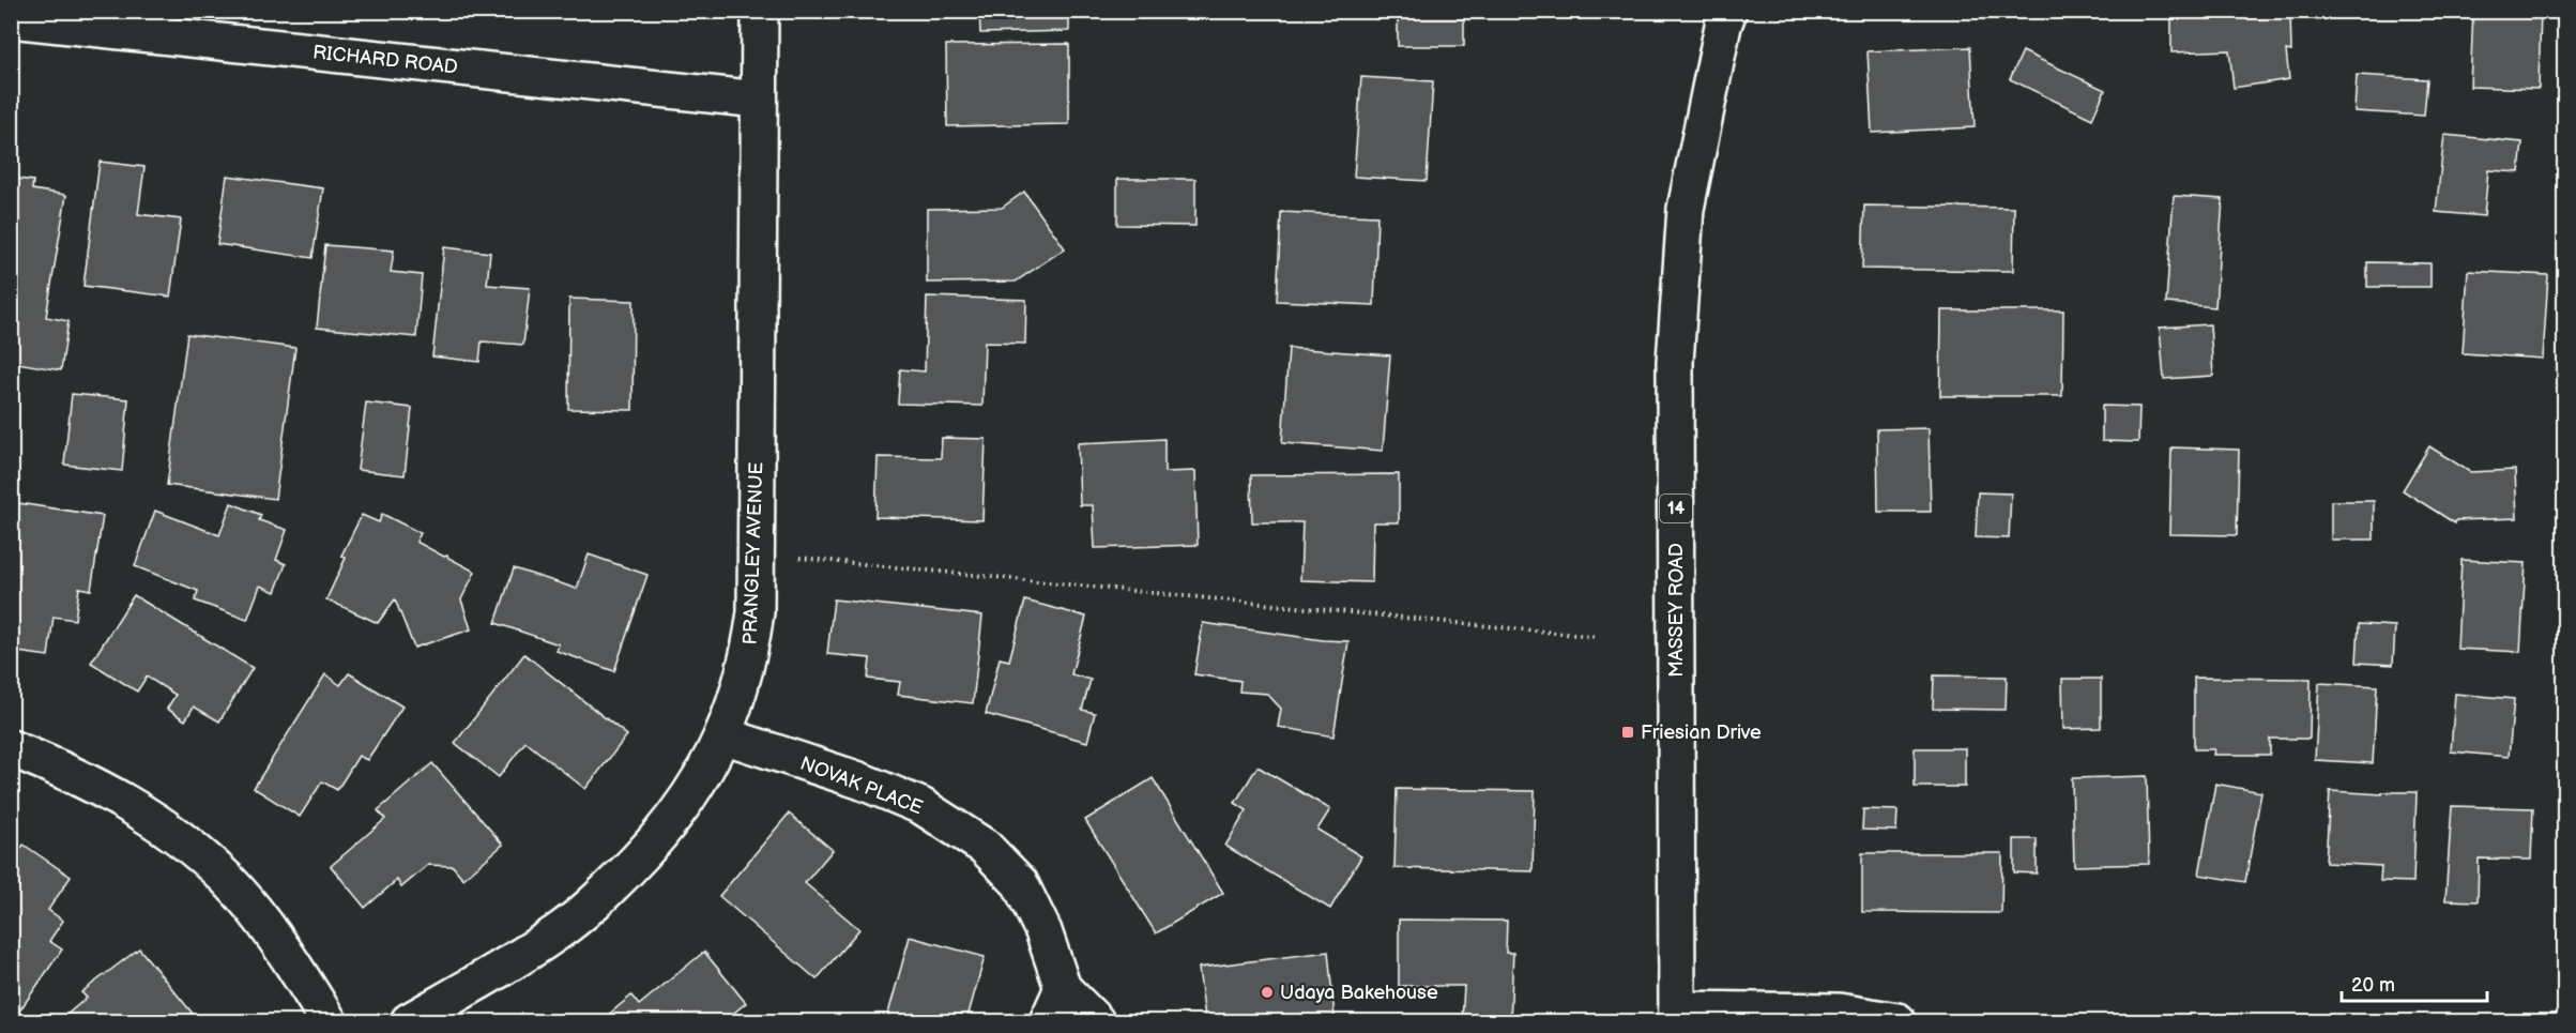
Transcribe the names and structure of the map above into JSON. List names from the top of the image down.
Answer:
{
  "streets": {
    "street": [
      "RICHARD ROAD",
      "14",
      "PRANGLEY AVENUE",
      "MASSEY ROAD",
      "NOVAK PLACE"
    ]
  },
  "crossings": [
    ["RICHARD ROAD", "PRANGLEY AVENUE"],
    ["PRANGLEY AVENUE", "NOVAK PLACE"]
  ],
  "places": {
    "transit": ["Friesian Drive"],
    "other": ["Udaya Bakehouse"]
  },
  "scale_bar": "20 m"
}
